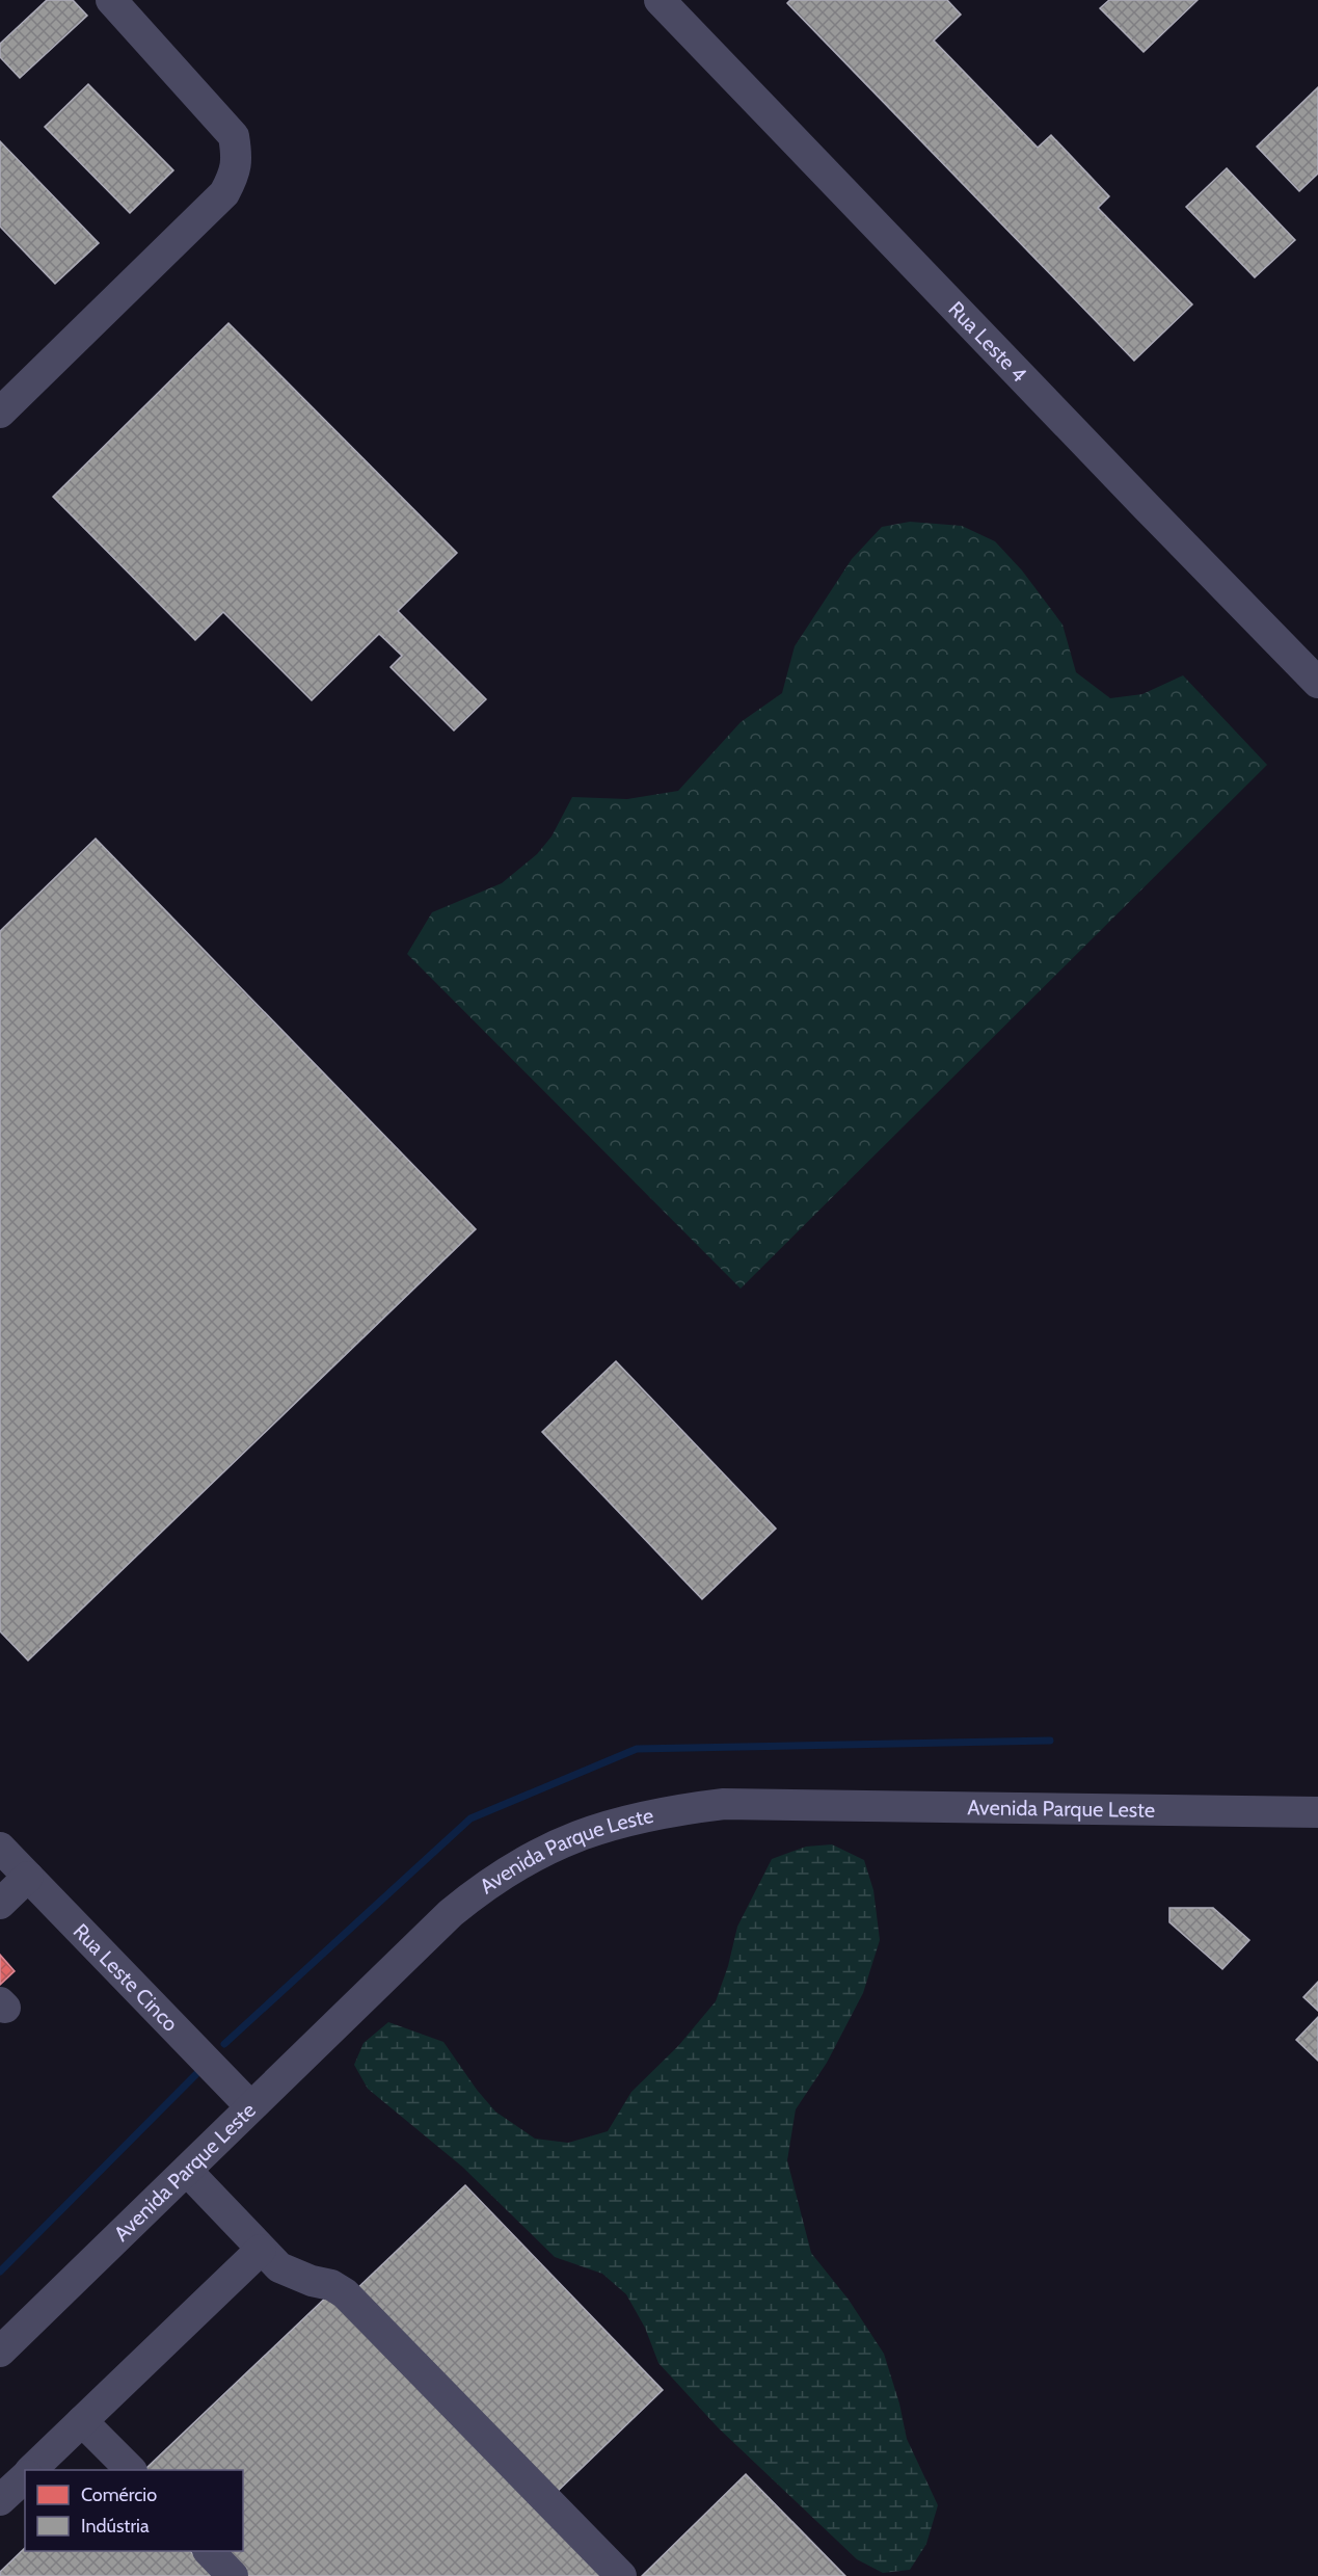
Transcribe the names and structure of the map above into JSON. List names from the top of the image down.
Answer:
{
  "streets": {
    "street": ["Rua Leste 4", "Avenida Parque Leste", "Rua Leste Cinco"]
  },
  "crossings": [
    ["Avenida Parque Leste", "Rua Leste Cinco"]
  ],
  "legend": ["Comércio", "Indústria"]
}
